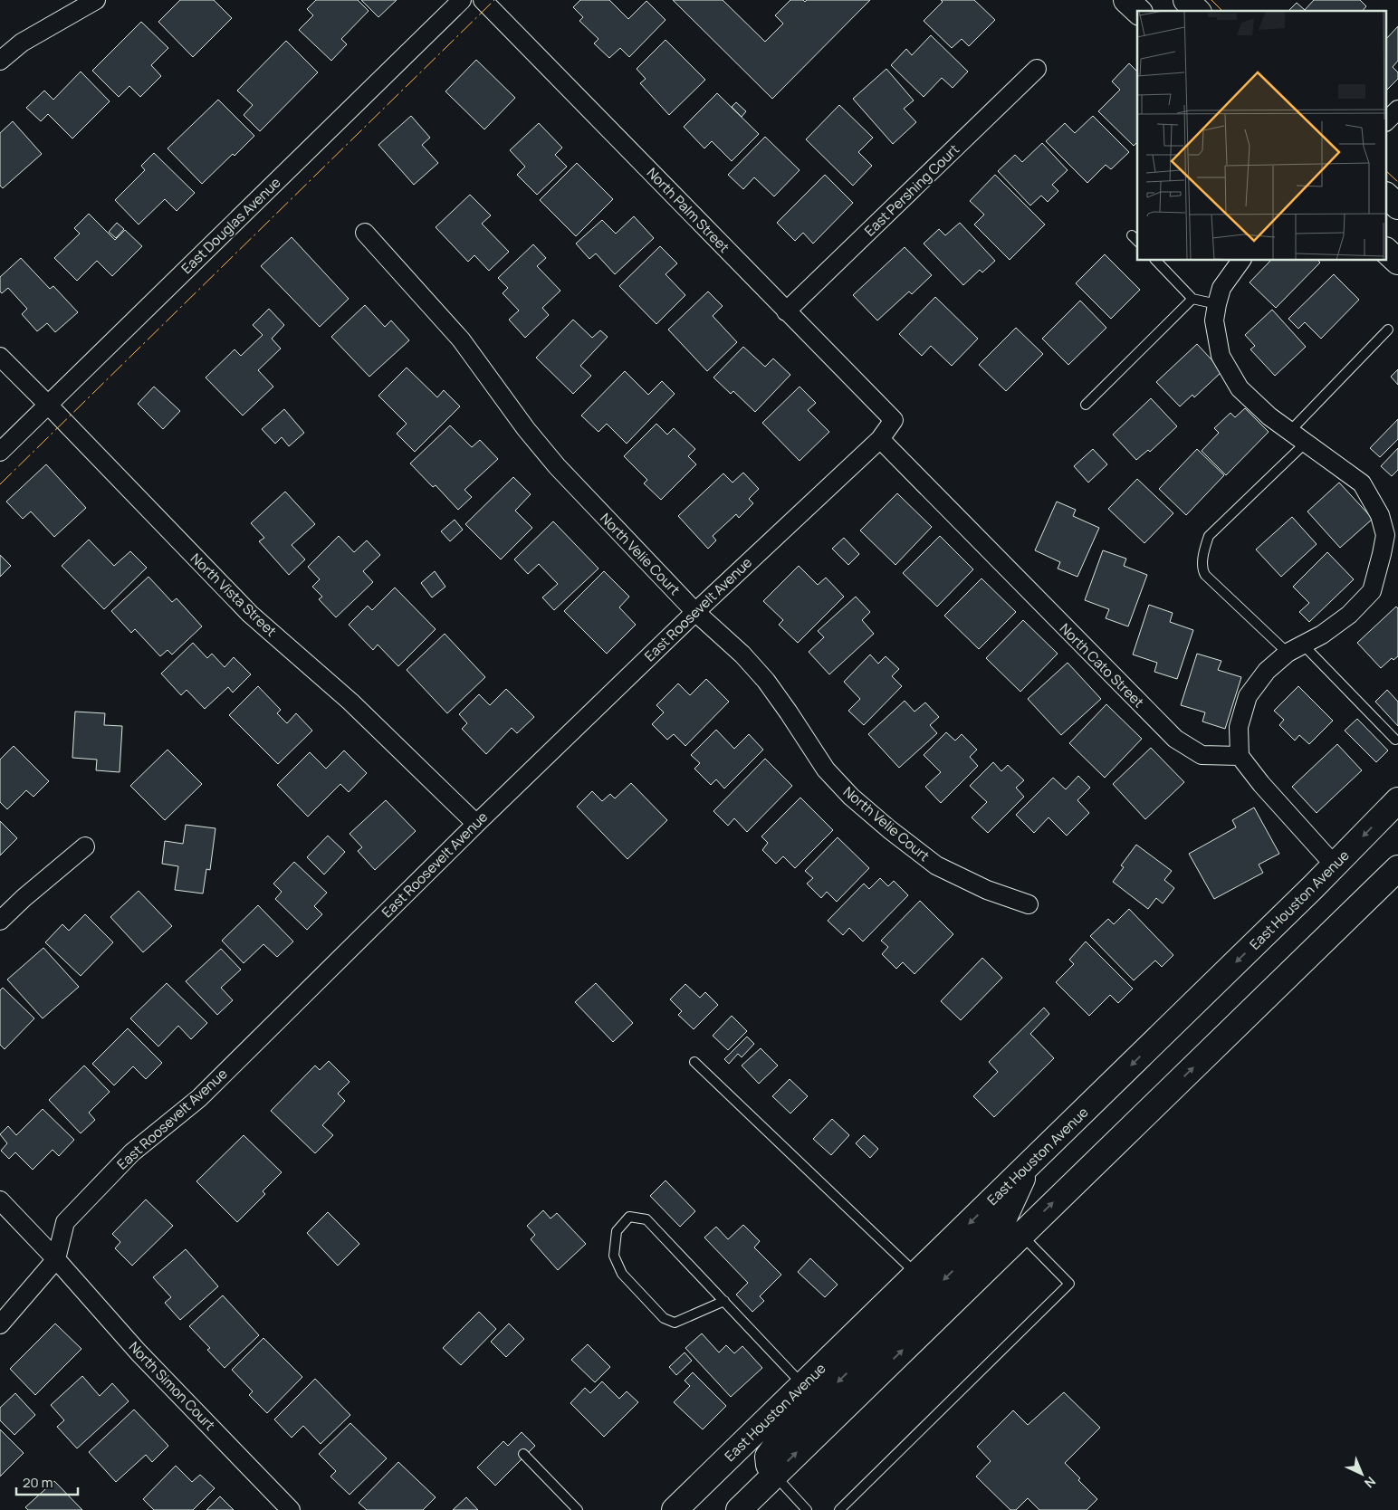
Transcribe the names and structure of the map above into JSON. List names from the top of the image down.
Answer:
{
  "streets": {
    "main road": ["East Houston Avenue"],
    "street": [
      "East Pershing Court",
      "North Palm Street",
      "East Douglas Avenue",
      "North Velie Court",
      "North Vista Street",
      "East Roosevelt Avenue",
      "North Cato Street",
      "North Simon Court"
    ]
  },
  "crossings": [
    ["East Pershing Court", "North Palm Street"],
    ["North Palm Street", "East Roosevelt Avenue"],
    ["East Douglas Avenue", "North Vista Street"],
    ["North Velie Court", "East Roosevelt Avenue"],
    ["North Vista Street", "East Roosevelt Avenue"],
    ["East Roosevelt Avenue", "North Cato Street"],
    ["East Roosevelt Avenue", "North Simon Court"]
  ],
  "scale_bar": "20 m",
  "north": "bottom right"
}
